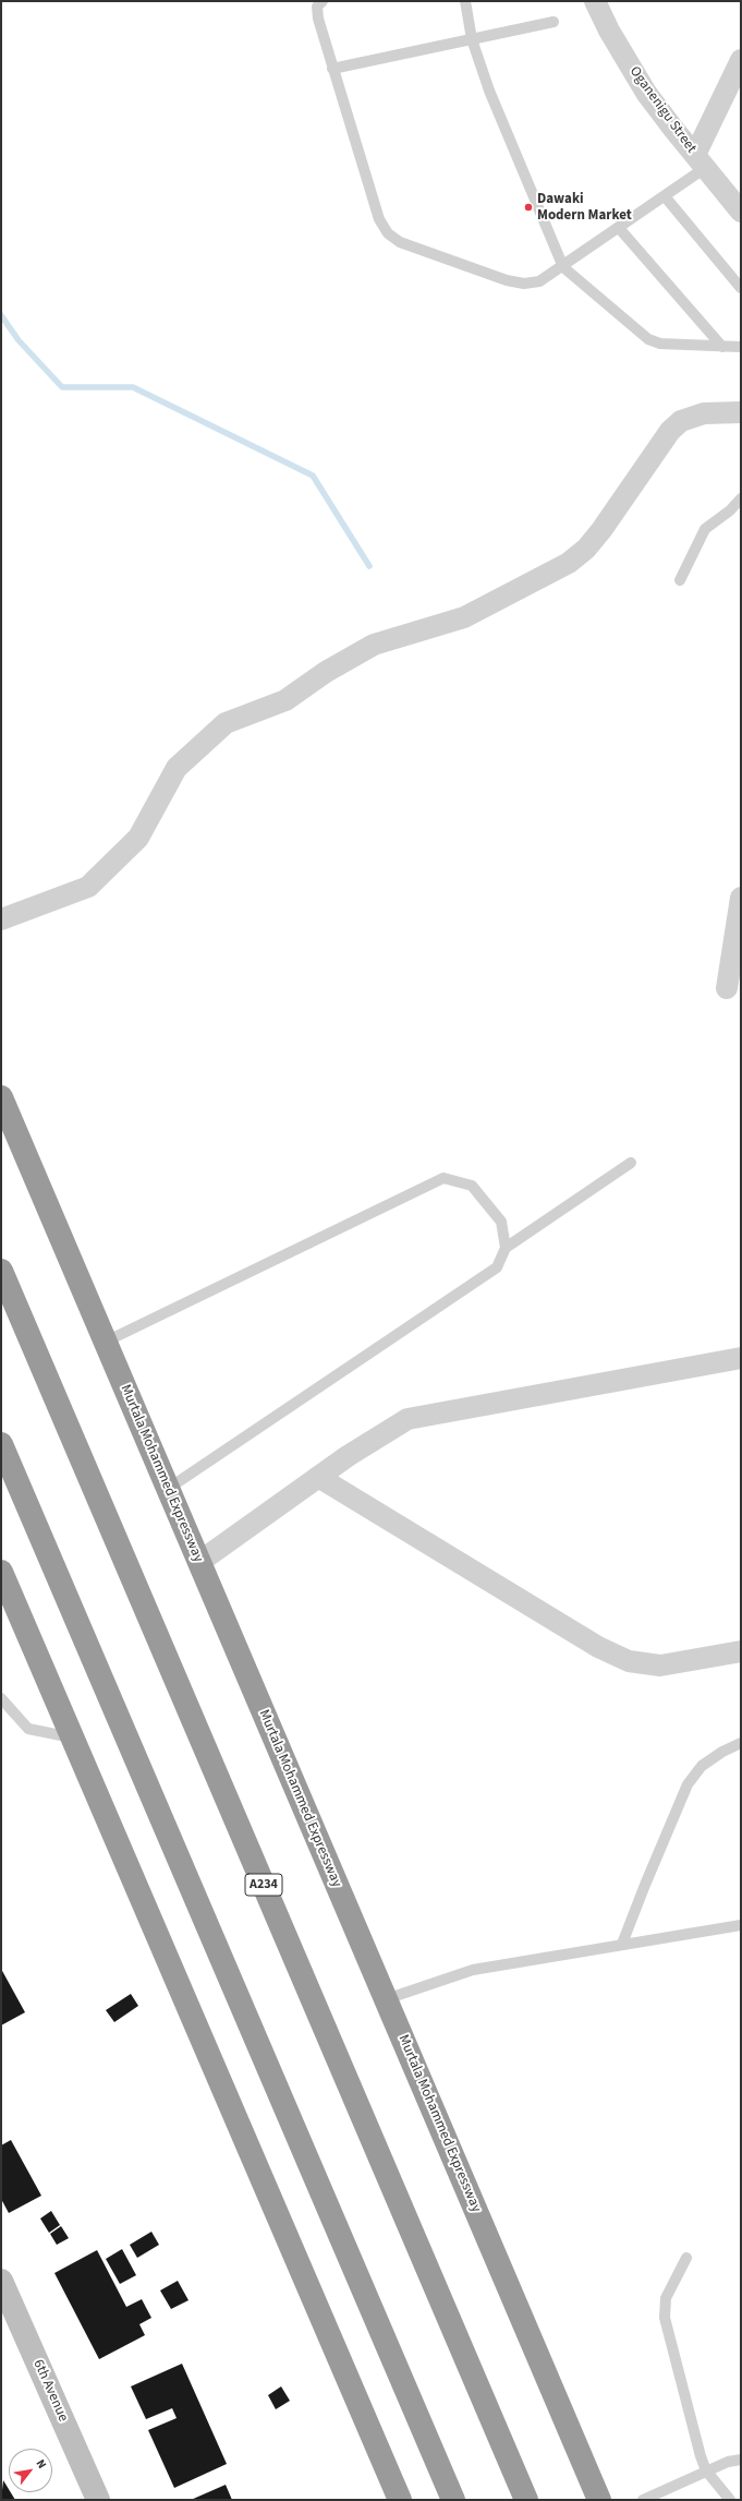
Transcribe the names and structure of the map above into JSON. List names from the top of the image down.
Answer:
{
  "streets": {
    "highway": ["Murtala Mohammed Expressway", "A234"],
    "street": ["Oganenigu Street", "6th Avenue"]
  },
  "places": ["Dawaki Modern Market"],
  "north": "top right"
}
